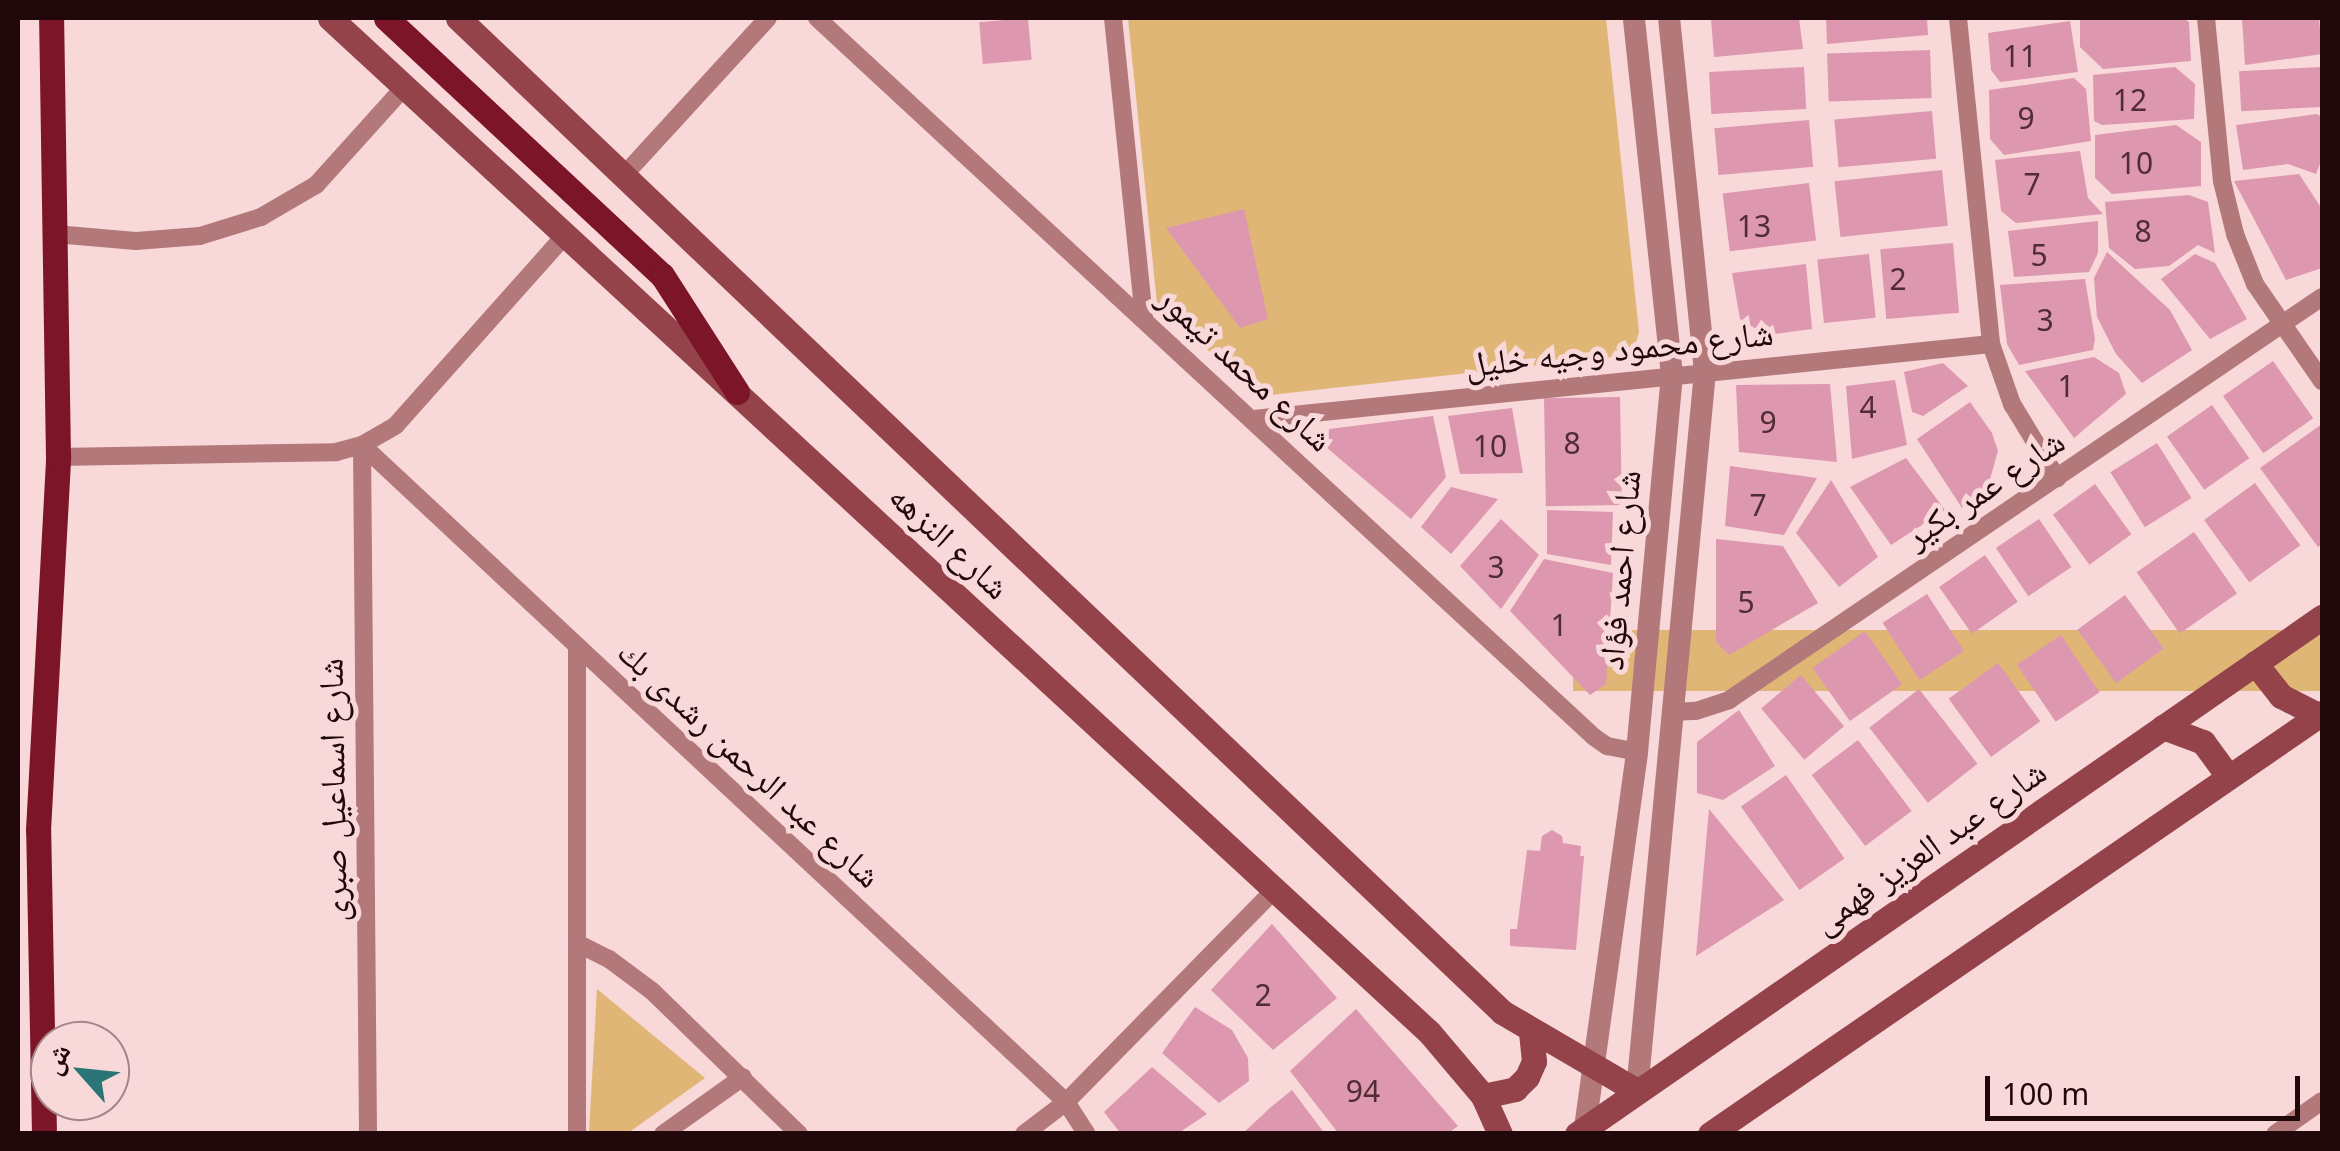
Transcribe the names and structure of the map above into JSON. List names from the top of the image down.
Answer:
{
  "streets": {
    "main road": ["شارع النزهه", "شارع عبد العزيز فهمى"],
    "street": [
      "شارع محمود وجيه خليل",
      "شارع محمد تيمور",
      "شارع عمر بكير",
      "شارع احمد فؤاد",
      "شارع عبد الرحمن رشدى بك",
      "شارع اسماعيل صبرى"
    ]
  },
  "crossings": [
    ["شارع محمود وجيه خليل", "شارع محمد تيمور"],
    ["شارع محمود وجيه خليل", "شارع احمد فؤاد"],
    ["شارع محمد تيمور", "شارع احمد فؤاد"],
    ["شارع عمر بكير", "شارع احمد فؤاد"],
    ["شارع النزهه", "شارع احمد فؤاد"],
    ["شارع النزهه", "شارع عبد العزيز فهمى"],
    ["شارع احمد فؤاد", "شارع عبد العزيز فهمى"],
    ["شارع عبد الرحمن رشدى بك", "شارع اسماعيل صبرى"]
  ],
  "house_numbers": [
    "11",
    "12",
    "9",
    "10",
    "7",
    "13",
    "8",
    "5",
    "2",
    "3",
    "1",
    "4",
    "9",
    "8",
    "10",
    "7",
    "3",
    "5",
    "1",
    "2",
    "94"
  ],
  "scale_bar": "100 m",
  "north": "top left"
}
